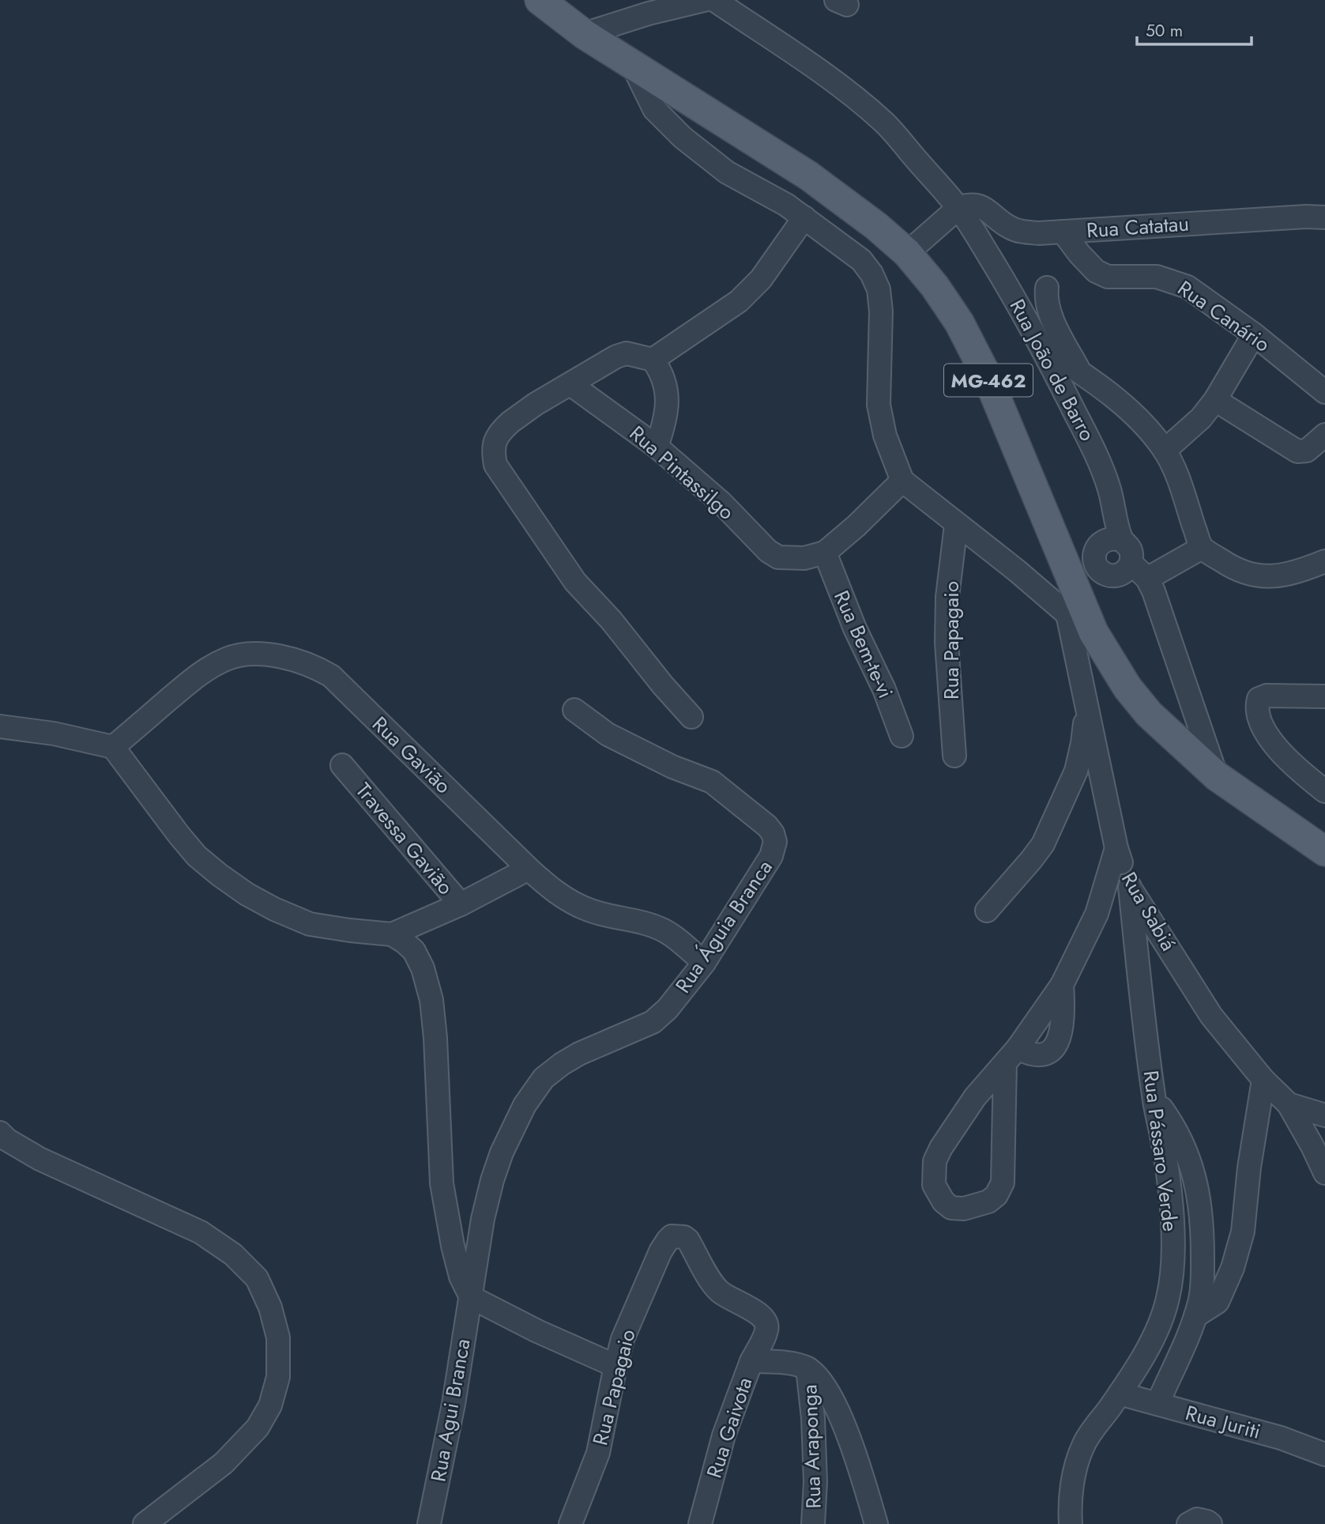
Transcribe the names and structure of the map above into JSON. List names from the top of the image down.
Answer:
{
  "streets": {
    "main road": ["MG-462"],
    "street": [
      "Rua Catatau",
      "Rua Canário",
      "Rua João de Barro",
      "Rua Pintassilgo",
      "Rua Papagaio",
      "Rua Bem-te-vi",
      "Rua Gavião",
      "Travessa Gavião",
      "Rua Sabiá",
      "Rua Águia Branca",
      "Rua Pássaro Verde",
      "Rua Agui Branca",
      "Rua Juriti",
      "Rua Gaivota",
      "Rua Araponga"
    ]
  },
  "crossings": [
    ["Rua Catatau", "Rua Canário"],
    ["Rua Catatau", "Rua João de Barro"],
    ["Rua João de Barro", "MG-462"],
    ["MG-462", "Rua Sabiá"],
    ["Rua Pintassilgo", "Rua Bem-te-vi"],
    ["Rua Papagaio", "Rua Gaivota"],
    ["Rua Gavião", "Travessa Gavião"],
    ["Rua Gavião", "Rua Águia Branca"],
    ["Rua Sabiá", "Rua Pássaro Verde"],
    ["Rua Águia Branca", "Rua Agui Branca"],
    ["Rua Pássaro Verde", "Rua Juriti"],
    ["Rua Gaivota", "Rua Araponga"]
  ],
  "scale_bar": "50 m"
}
